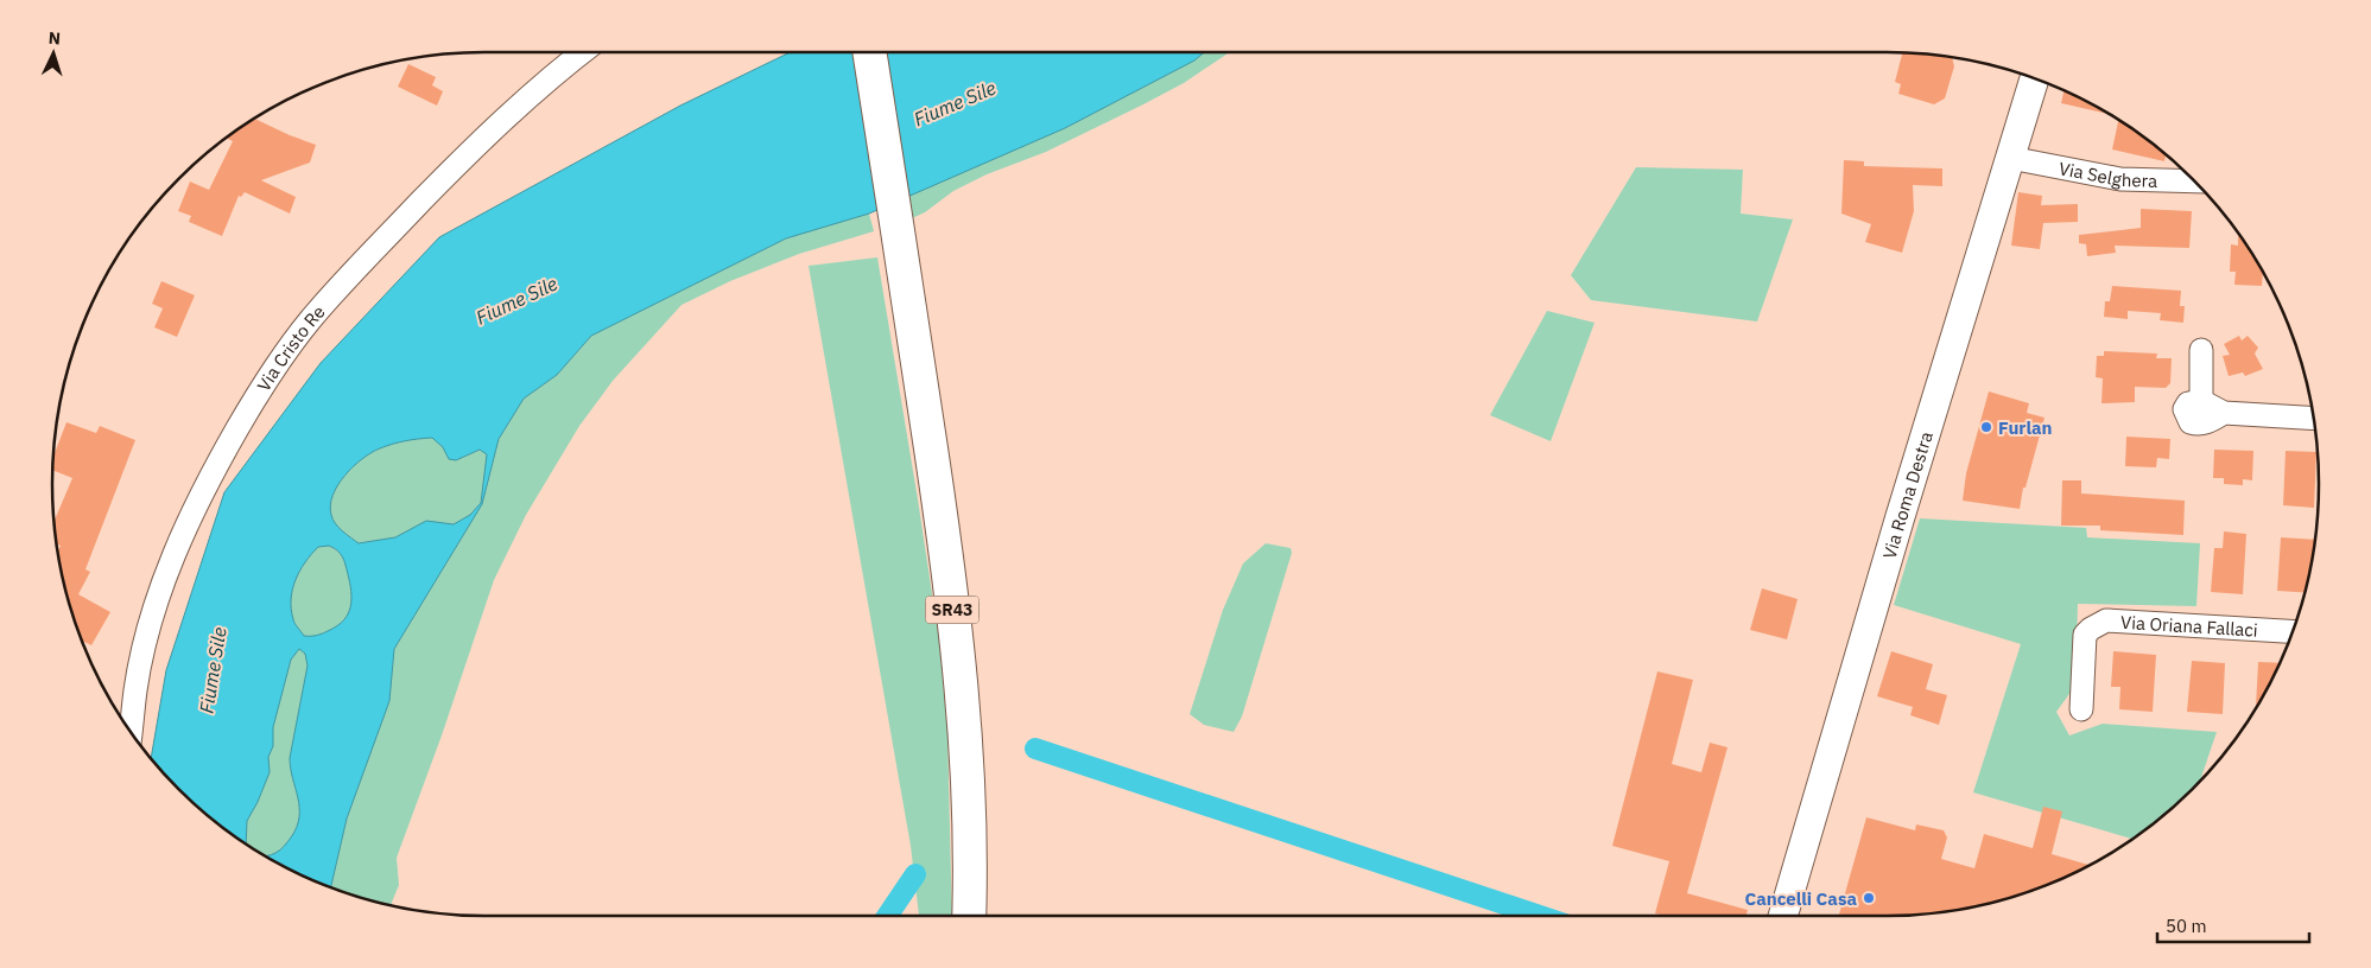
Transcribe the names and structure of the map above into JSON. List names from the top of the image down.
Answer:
{
  "streets": {
    "main road": ["SR43"],
    "street": [
      "Via Selghera",
      "Via Cristo Re",
      "Via Roma Destra",
      "Via Oriana Fallaci"
    ]
  },
  "crossings": [
    ["Via Selghera", "Via Roma Destra"]
  ],
  "water": ["Fiume Sile"],
  "places": ["Furlan", "Cancelli Casa"],
  "scale_bar": "50 m",
  "north": "top"
}
